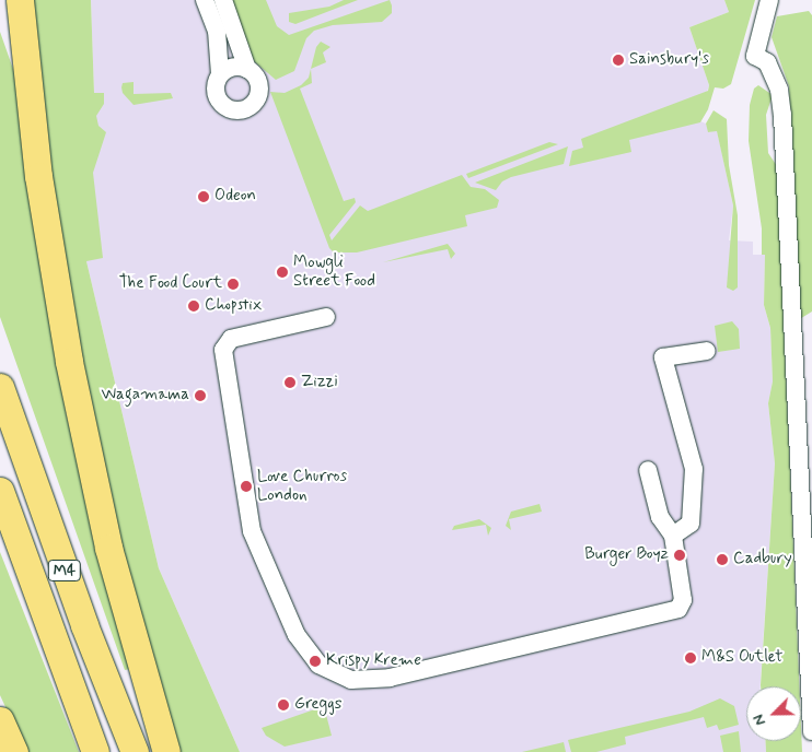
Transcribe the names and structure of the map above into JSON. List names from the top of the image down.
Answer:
{
  "streets": {
    "highway": ["M4"]
  },
  "places": [
    "Sainsbury's",
    "Odeon",
    "Mowgli Street Food",
    "The Food Court",
    "Chopstix",
    "Zizzi",
    "Wagamama",
    "Love Churros London",
    "Burger Boyz",
    "Cadbury",
    "M&S Outlet",
    "Krispy Kreme",
    "Greggs"
  ],
  "north": "bottom left"
}
